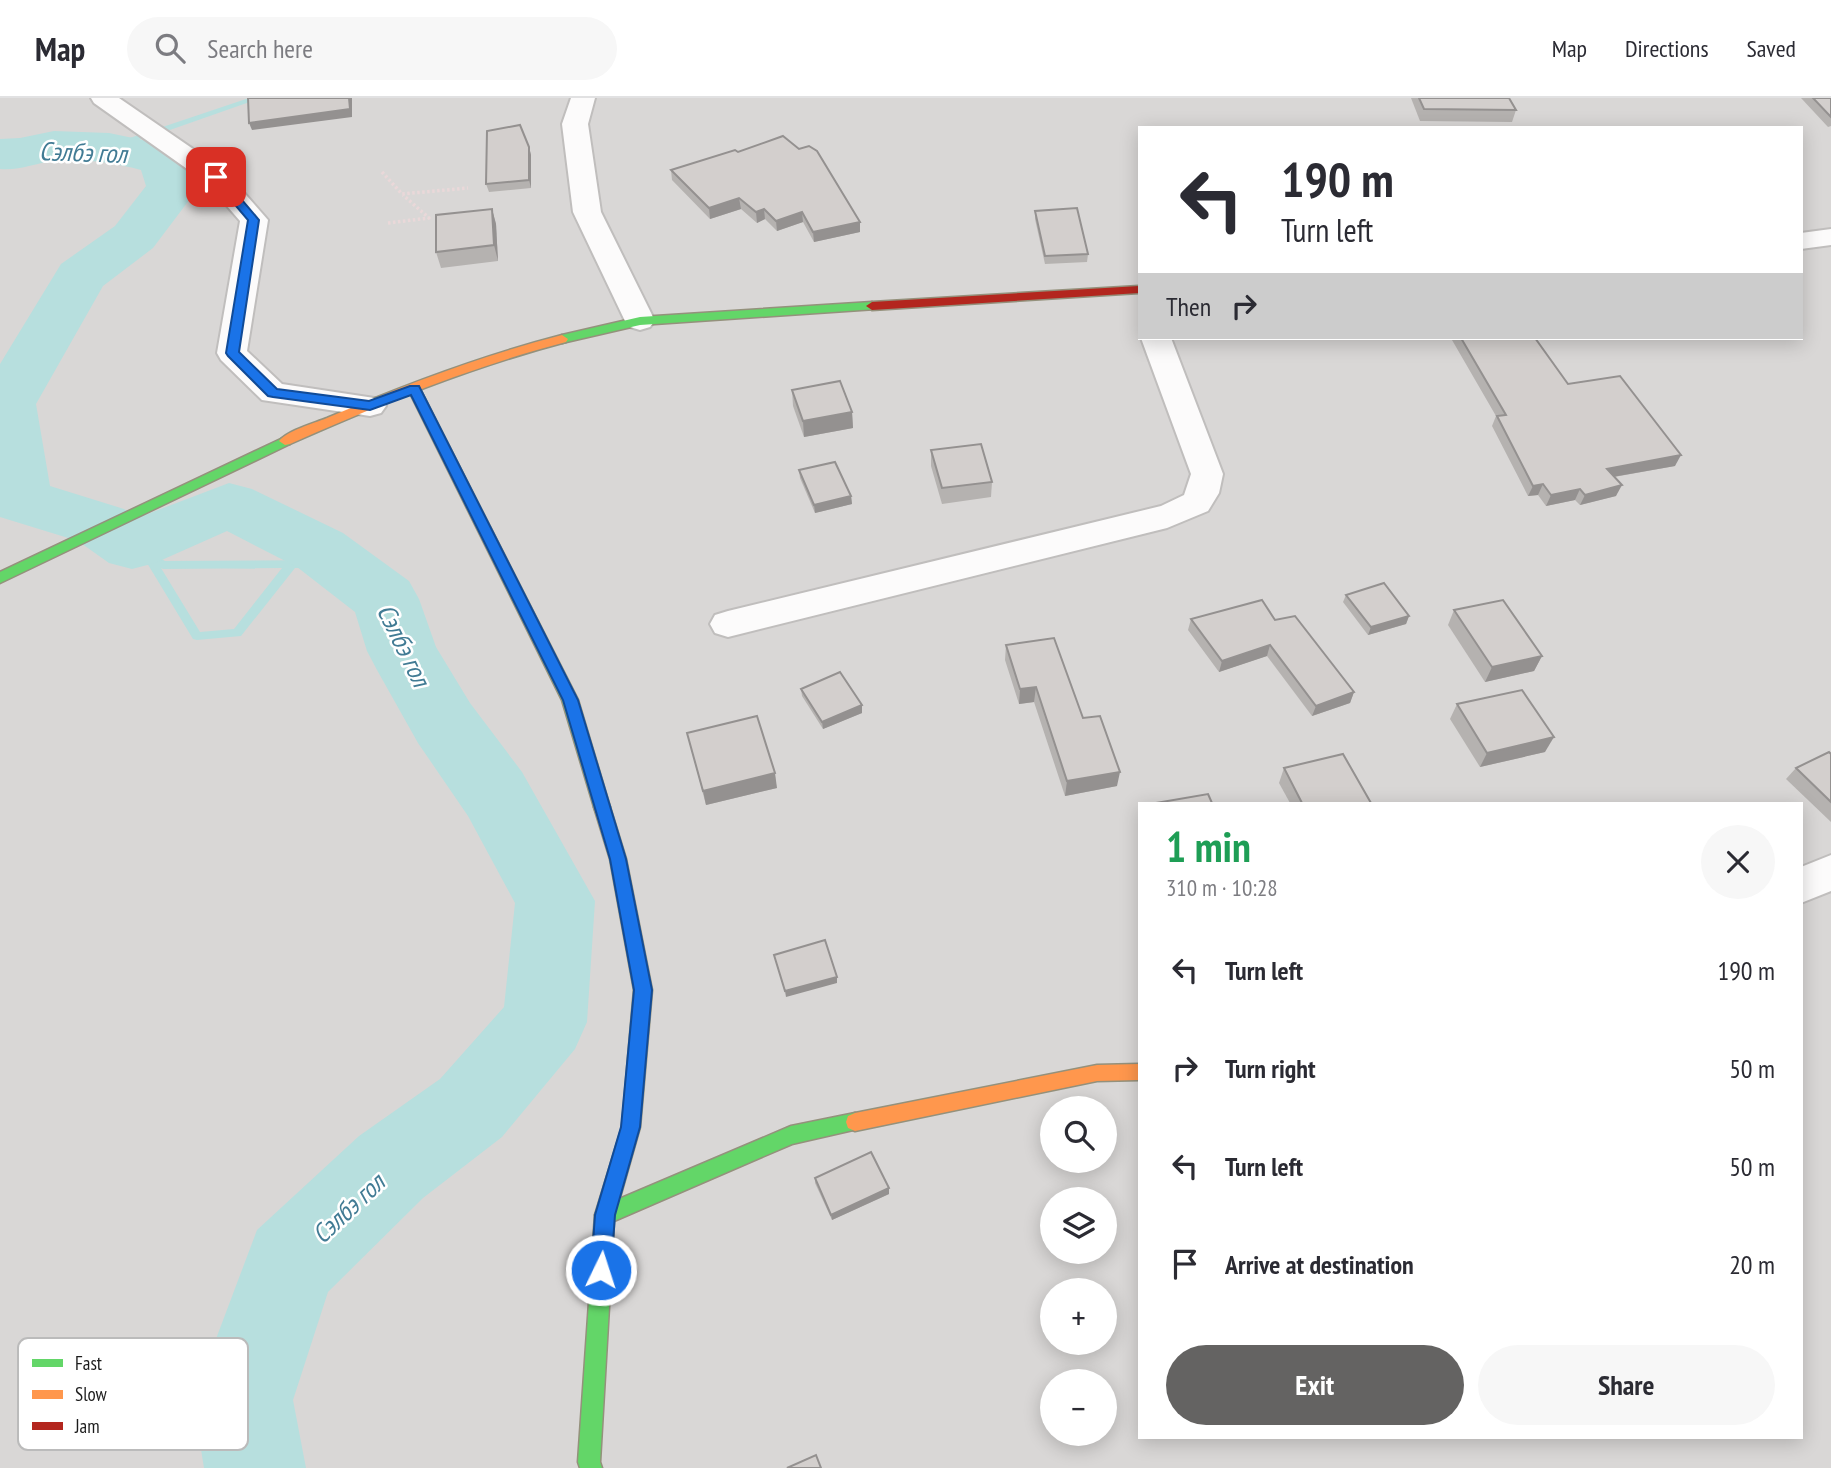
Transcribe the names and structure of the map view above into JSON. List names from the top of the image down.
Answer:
{
  "water": ["Сэлбэ гол"],
  "legend": ["Fast", "Slow", "Jam"],
  "page": {
    "header": "Map",
    "search": "Search here",
    "nav": ["Map", "Directions", "Saved"],
    "turn": ["190 m", "Turn left"],
    "then": "Then",
    "heading": ["1 min", "310 m · 10:28"],
    "list": [
      {
        "name": "Turn left",
        "value": "190 m"
      },
      {
        "name": "Turn right",
        "value": "50 m"
      },
      {
        "name": "Turn left",
        "value": "50 m"
      },
      {
        "name": "Arrive at destination",
        "value": "20 m"
      }
    ],
    "map_buttons": ["+", "−"],
    "buttons": ["Exit", "Share"]
  }
}
